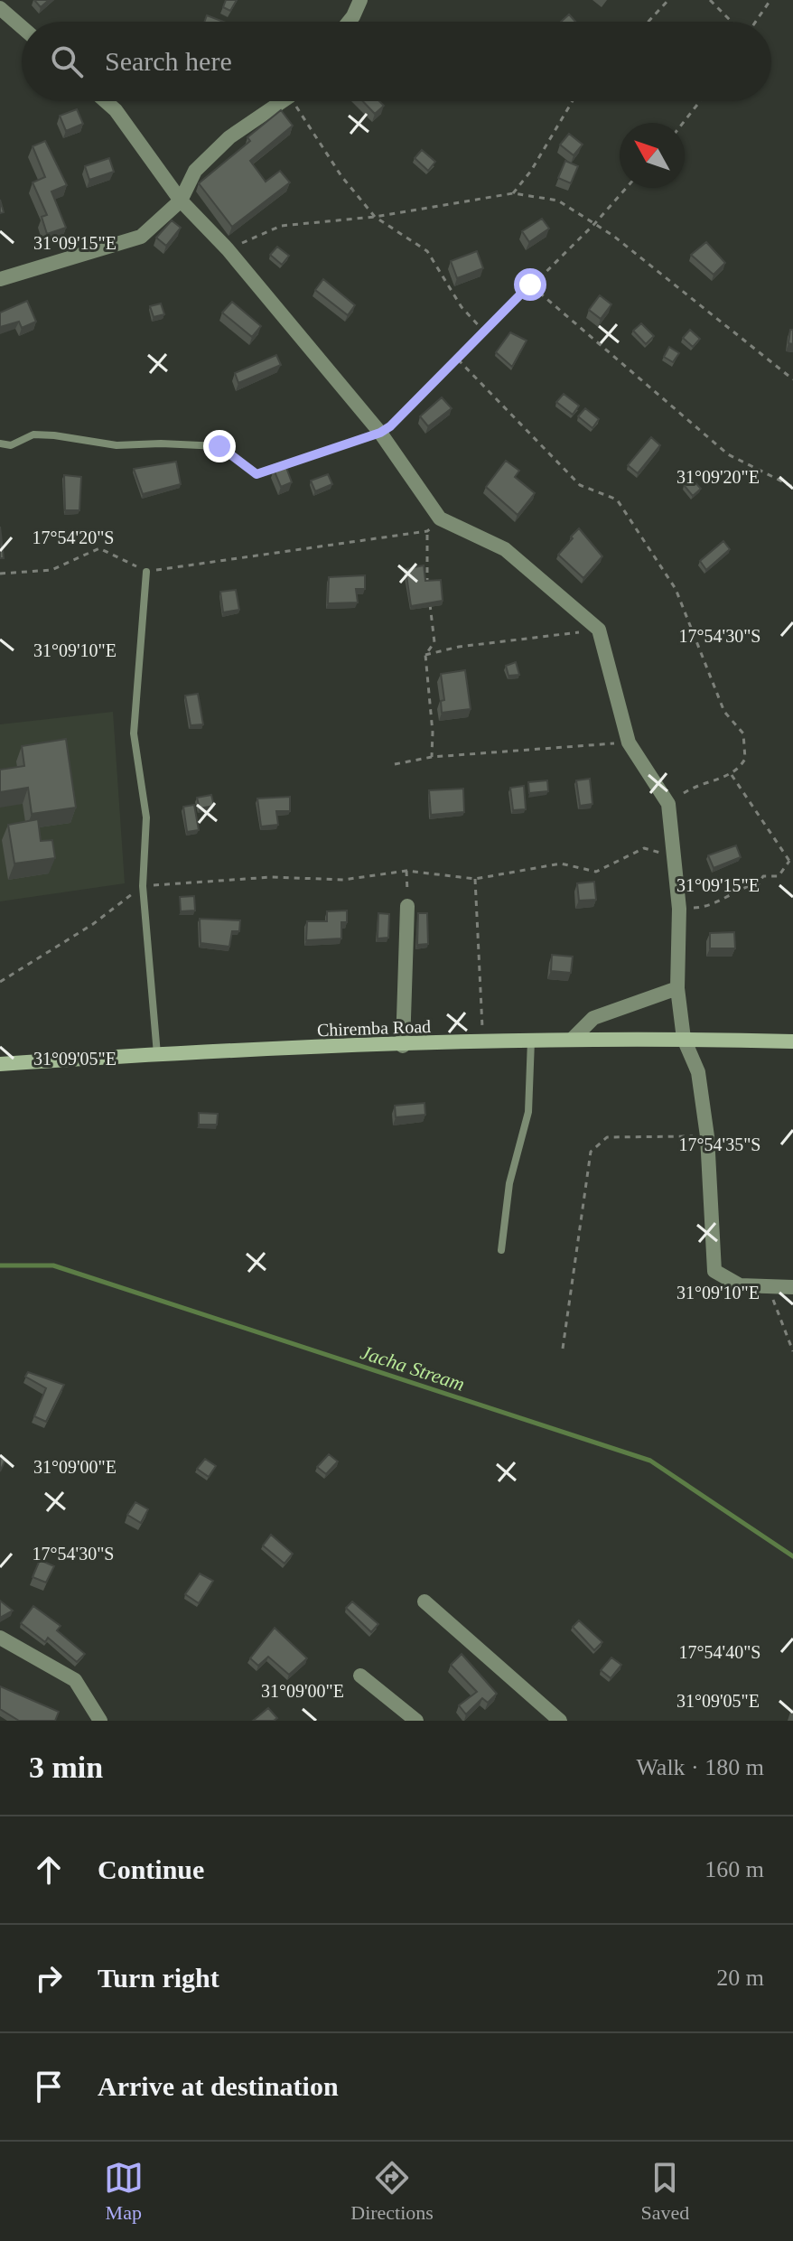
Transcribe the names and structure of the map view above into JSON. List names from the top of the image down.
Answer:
{
  "streets": {
    "main road": ["Chiremba Road"]
  },
  "water": ["Jacha Stream"],
  "north": "top left",
  "page": {
    "search": "Search here",
    "heading": ["3 min", "Walk · 180 m"],
    "list": [
      ["Continue", "160 m"],
      ["Turn right", "20 m"],
      "Arrive at destination"
    ],
    "nav": ["Map", "Directions", "Saved"]
  },
  "coordinates": [
    "31°09'15\"E",
    "31°09'20\"E",
    "17°54'20\"S",
    "17°54'30\"S",
    "31°09'10\"E",
    "31°09'05\"E",
    "17°54'35\"S",
    "31°09'00\"E",
    "17°54'40\"S"
  ]
}
